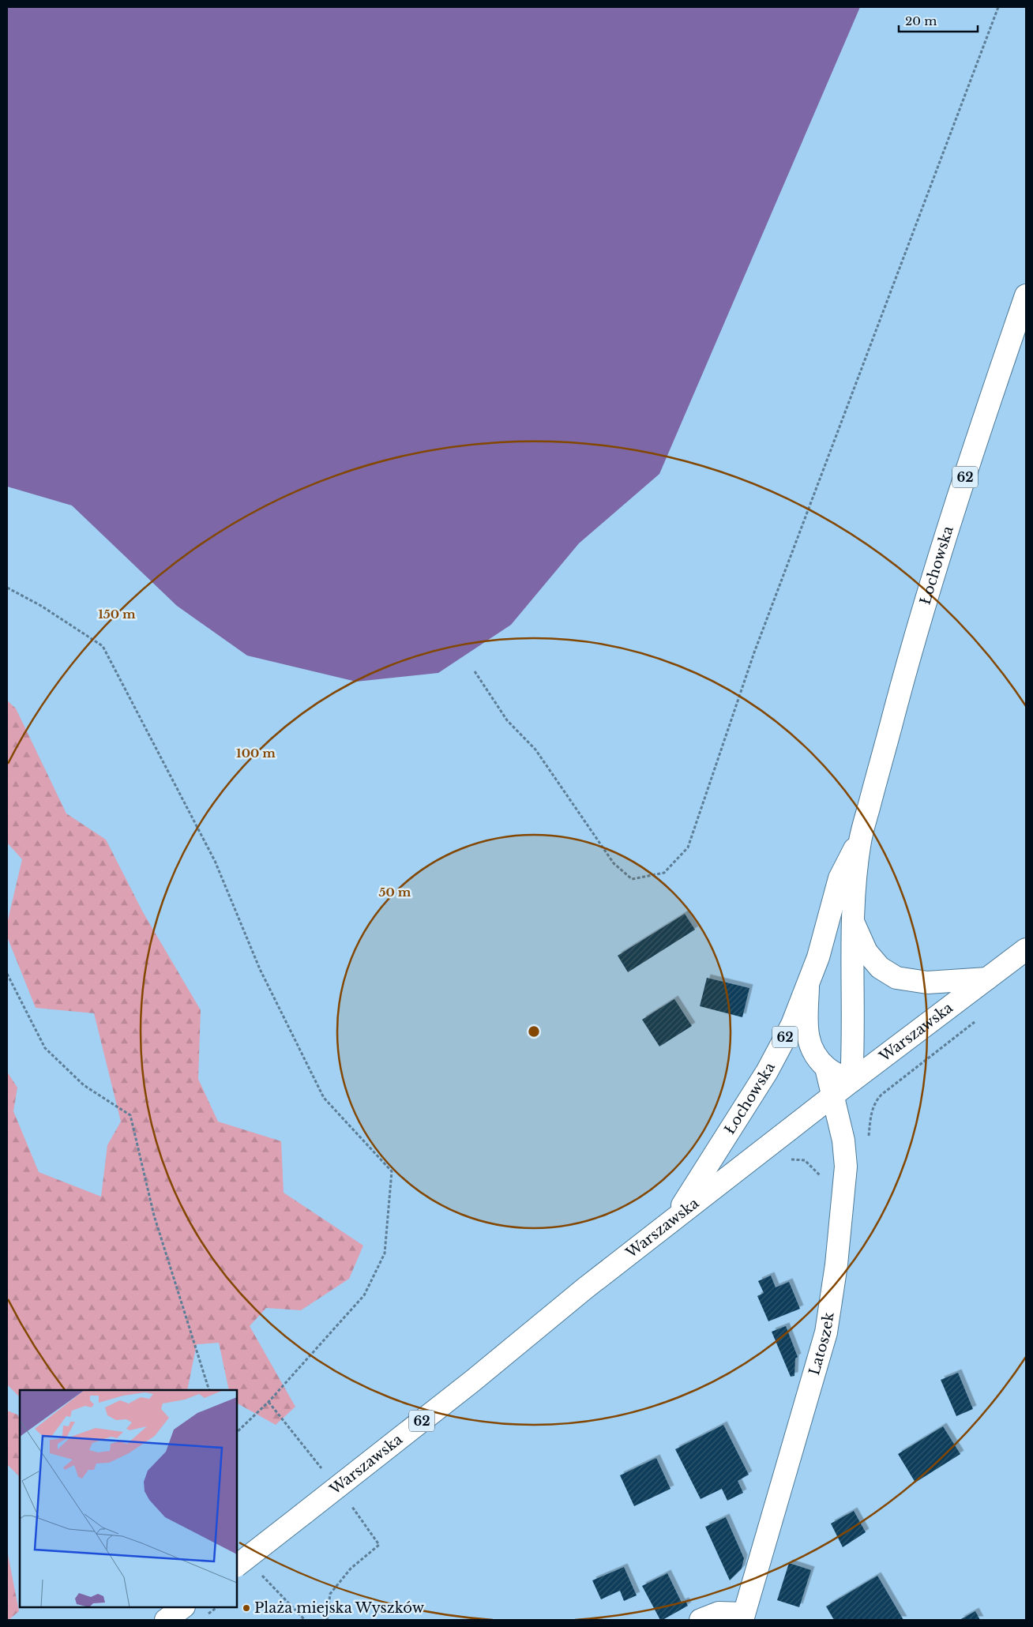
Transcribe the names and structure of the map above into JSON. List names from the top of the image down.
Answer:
{
  "streets": {
    "main road": [
      "62",
      "Łochowska",
      "Warszawska",
      "Latoszek"
    ]
  },
  "crossings": [
    ["Łochowska", "Warszawska"],
    ["Warszawska", "Latoszek"]
  ],
  "places": ["Plaża miejska Wyszków"],
  "scale_bar": "20 m",
  "rings": ["150 m", "100 m", "50 m"]
}
